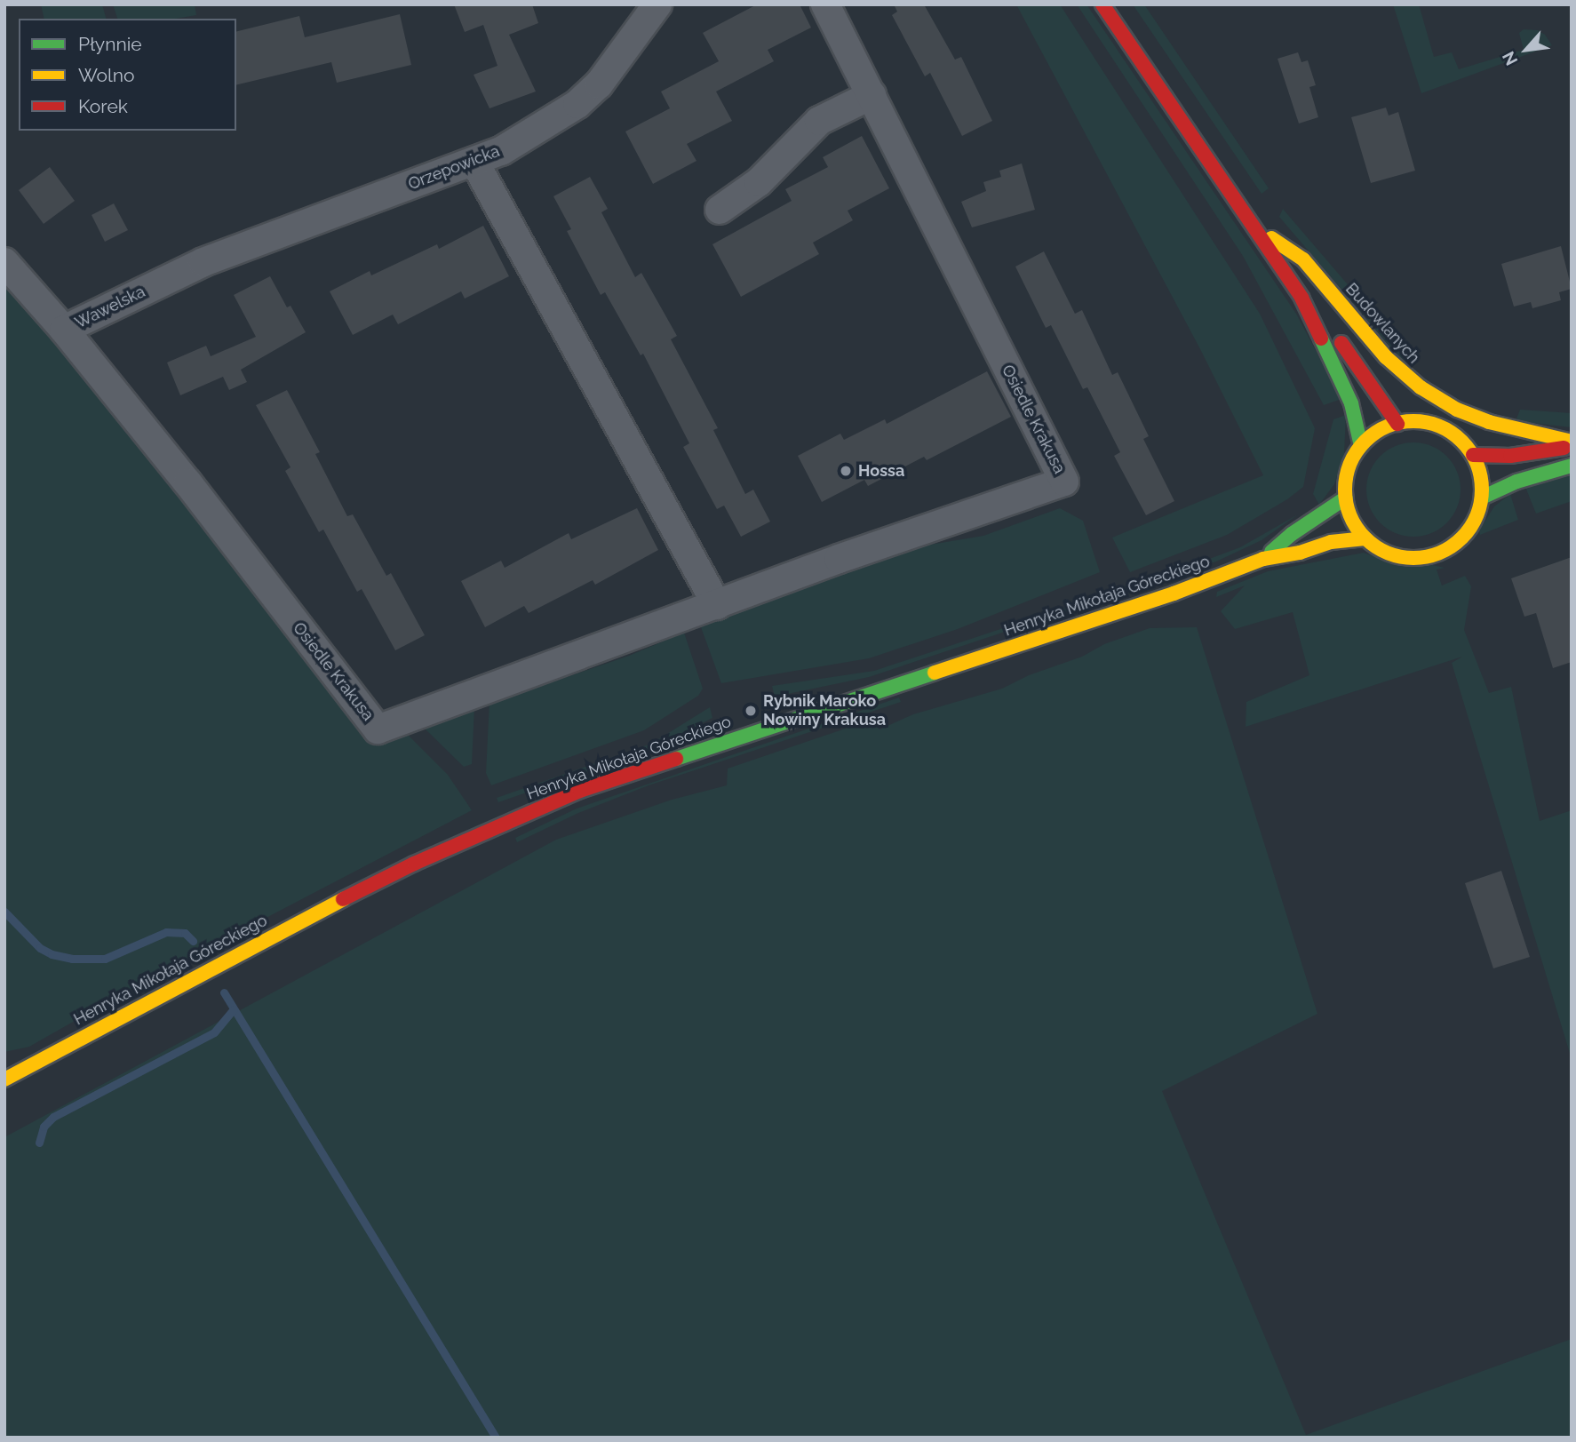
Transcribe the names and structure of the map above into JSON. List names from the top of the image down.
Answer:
{
  "streets": {
    "main road": ["Budowlanych", "Henryka Mikołaja Góreckiego"],
    "street": ["Orzepowicka", "Wawelska", "Osiedle Krakusa"]
  },
  "crossings": [
    ["Orzepowicka", "Wawelska"],
    ["Wawelska", "Osiedle Krakusa"],
    ["Budowlanych", "Henryka Mikołaja Góreckiego"]
  ],
  "places": ["Hossa", "Rybnik Maroko Nowiny Krakusa"],
  "legend": ["Płynnie", "Wolno", "Korek"],
  "north": "bottom left"
}
